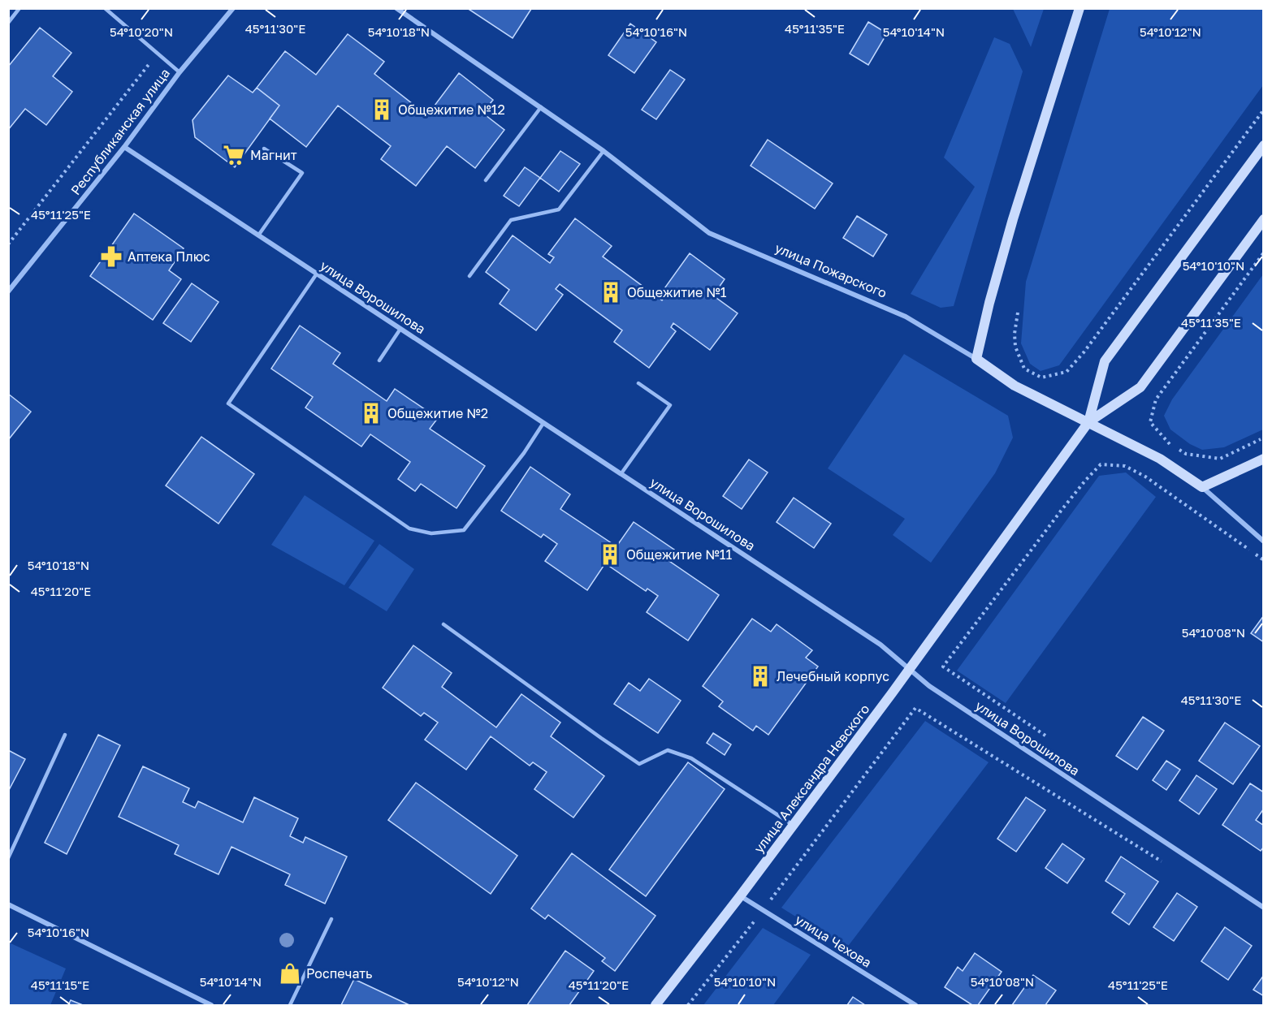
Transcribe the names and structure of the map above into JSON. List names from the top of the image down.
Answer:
{
  "streets": {
    "main road": ["улица Пожарского", "улица Александра Невского"],
    "street": ["Республиканская улица", "улица Ворошилова", "улица Чехова"]
  },
  "crossings": [
    ["Республиканская улица", "улица Ворошилова"],
    ["улица Пожарского", "улица Александра Невского"],
    ["улица Ворошилова", "улица Александра Невского"],
    ["улица Александра Невского", "улица Чехова"]
  ],
  "places": {
    "building": [
      "Общежитие №12",
      "Общежитие №1",
      "Общежитие №2",
      "Общежитие №11",
      "Лечебный корпус"
    ],
    "supermarket": ["Магнит"],
    "pharmacy": ["Аптека Плюс"],
    "shop": ["Роспечать"]
  },
  "coordinates": [
    "45°11'30\"E",
    "45°11'35\"E",
    "54°10'20\"N",
    "54°10'18\"N",
    "54°10'16\"N",
    "54°10'14\"N",
    "54°10'12\"N",
    "45°11'25\"E",
    "54°10'10\"N",
    "45°11'20\"E",
    "54°10'08\"N",
    "45°11'15\"E"
  ]
}
